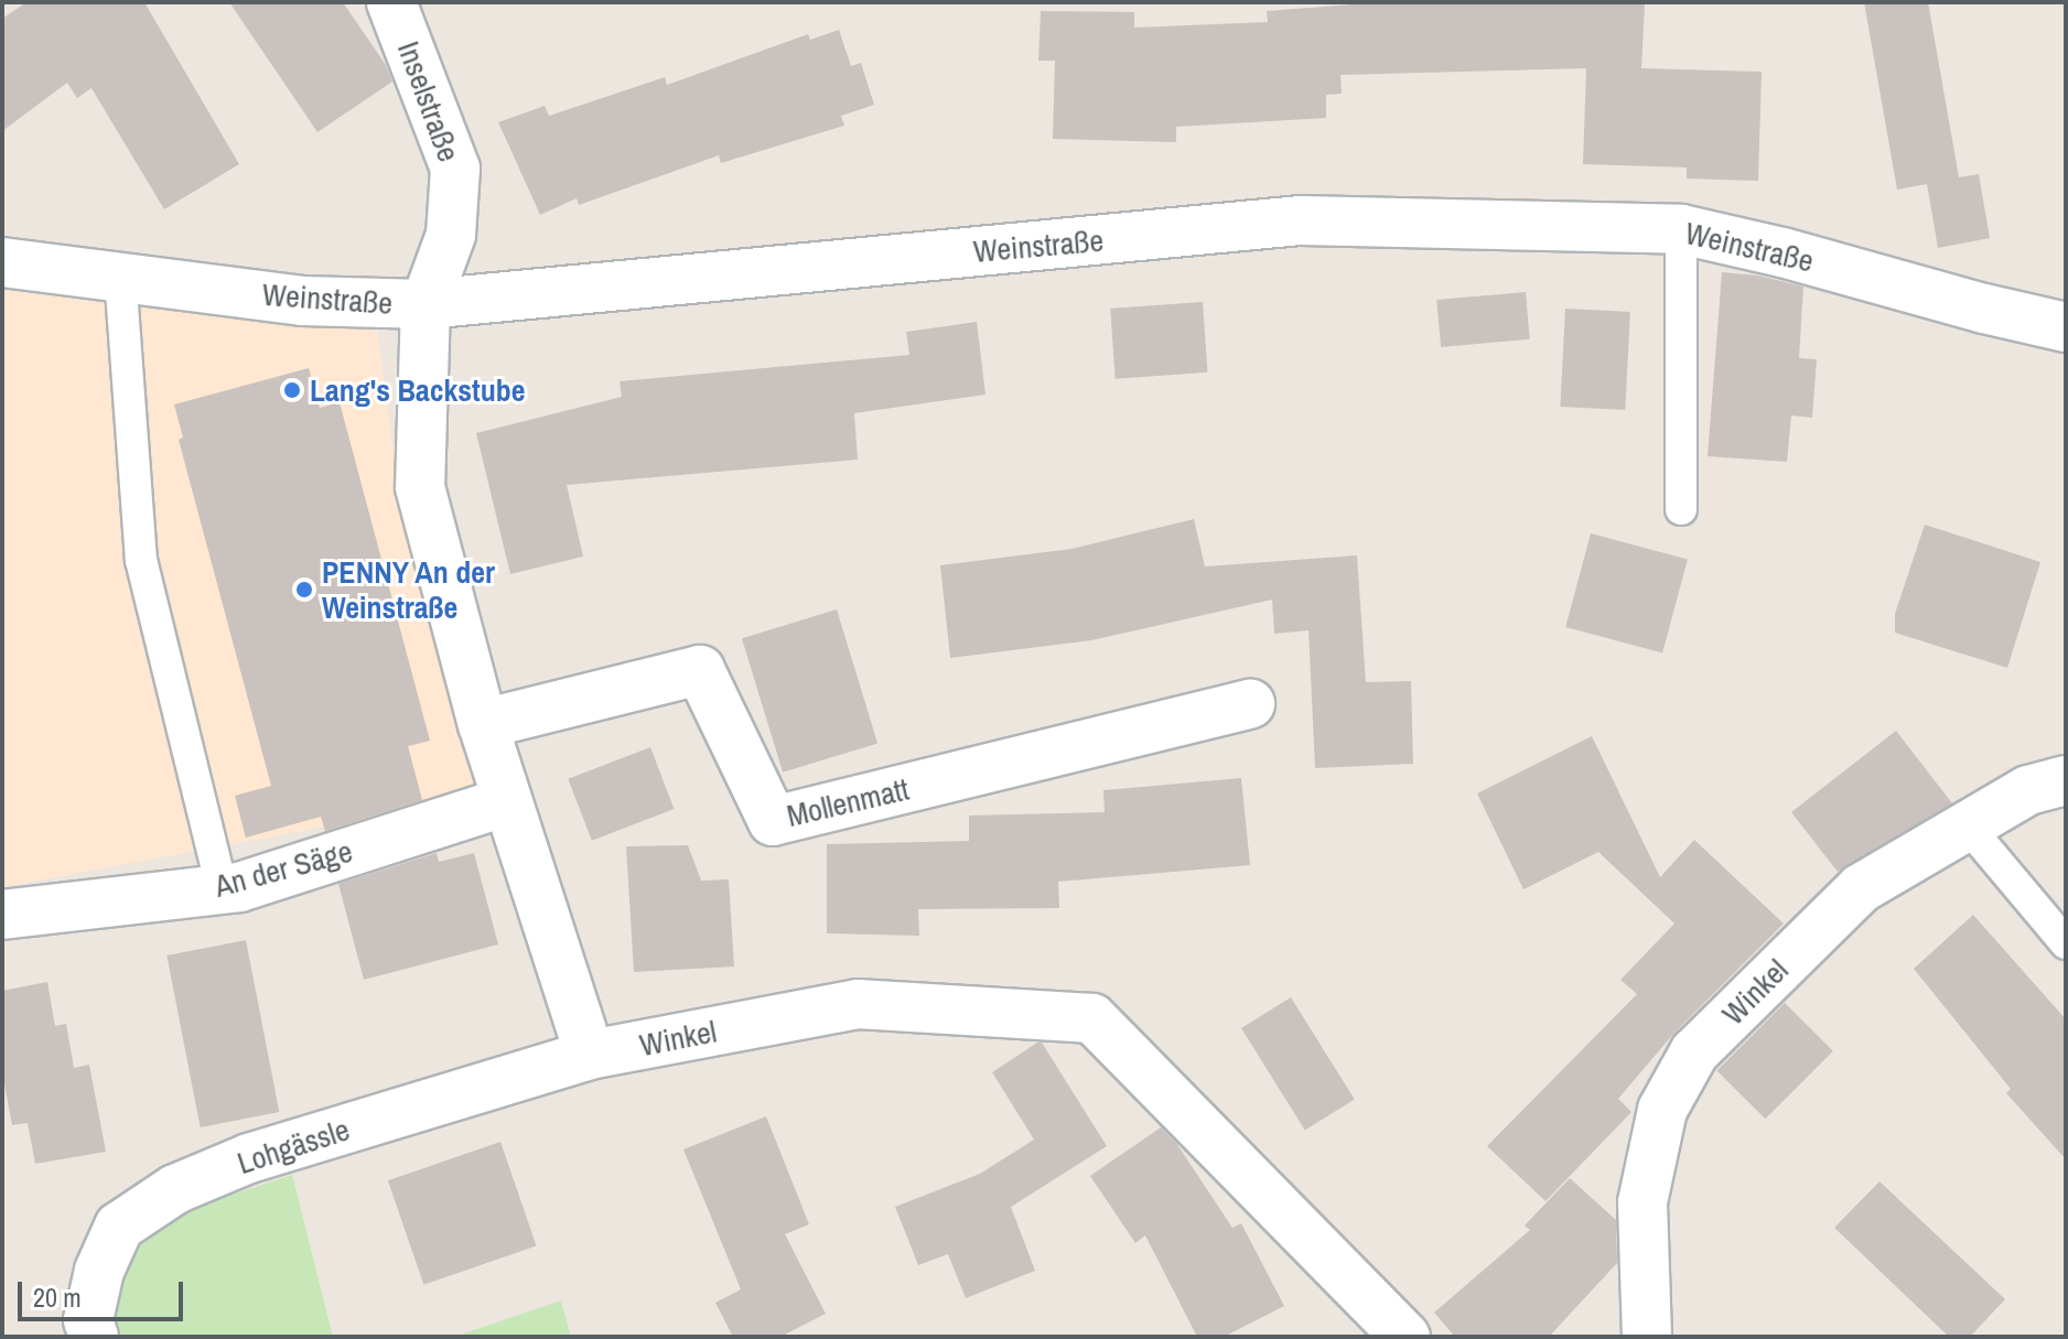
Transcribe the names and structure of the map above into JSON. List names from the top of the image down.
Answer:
{
  "streets": {
    "street": [
      "Inselstraße",
      "Weinstraße",
      "Mollenmatt",
      "An der Säge",
      "Winkel",
      "Lohgässle"
    ]
  },
  "crossings": [
    ["Inselstraße", "Weinstraße"],
    ["Winkel", "Lohgässle"]
  ],
  "places": ["Lang's Backstube", "PENNY An der Weinstraße"],
  "scale_bar": "20 m"
}
